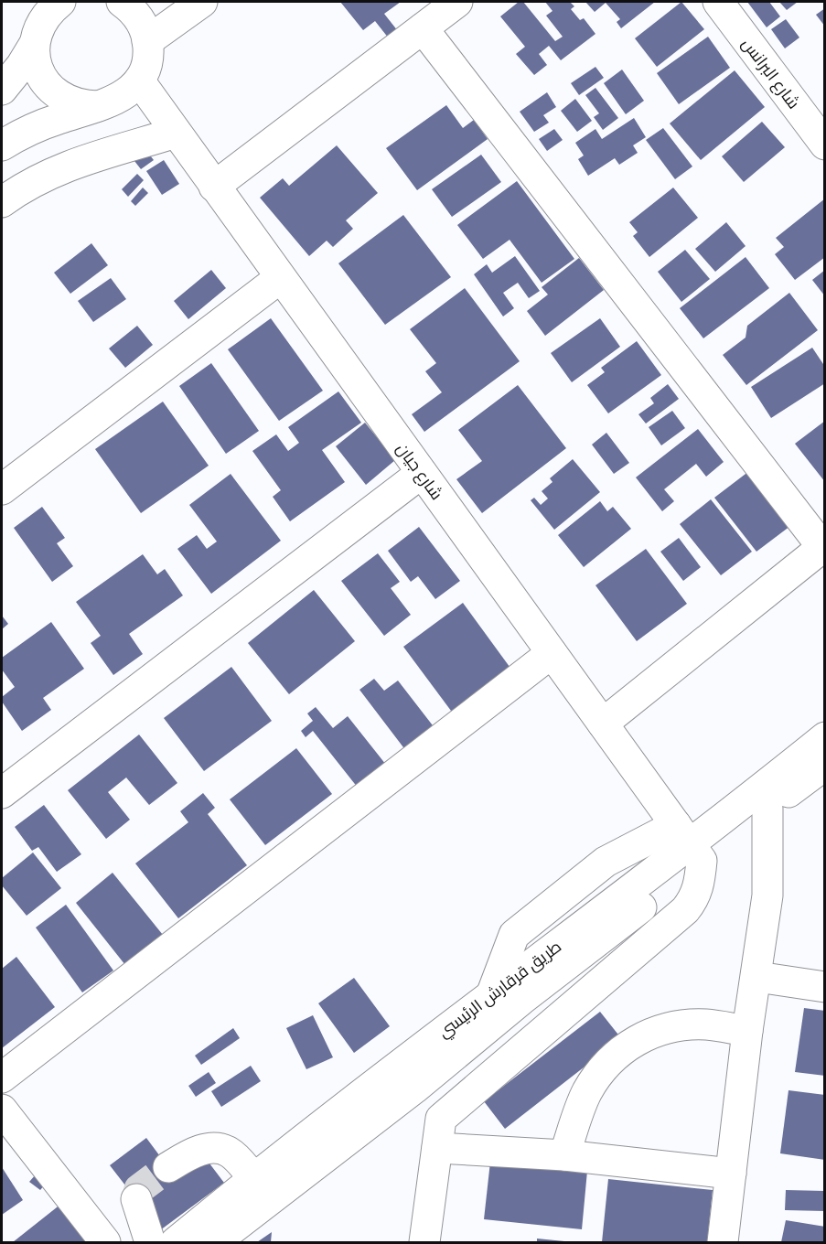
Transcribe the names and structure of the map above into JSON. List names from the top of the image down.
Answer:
{
  "streets": {
    "street": ["شارع البرانس", "شارع جيان", "طريق قرقارش الرئيسي"]
  },
  "crossings": [
    ["شارع جيان", "طريق قرقارش الرئيسي"]
  ]
}
